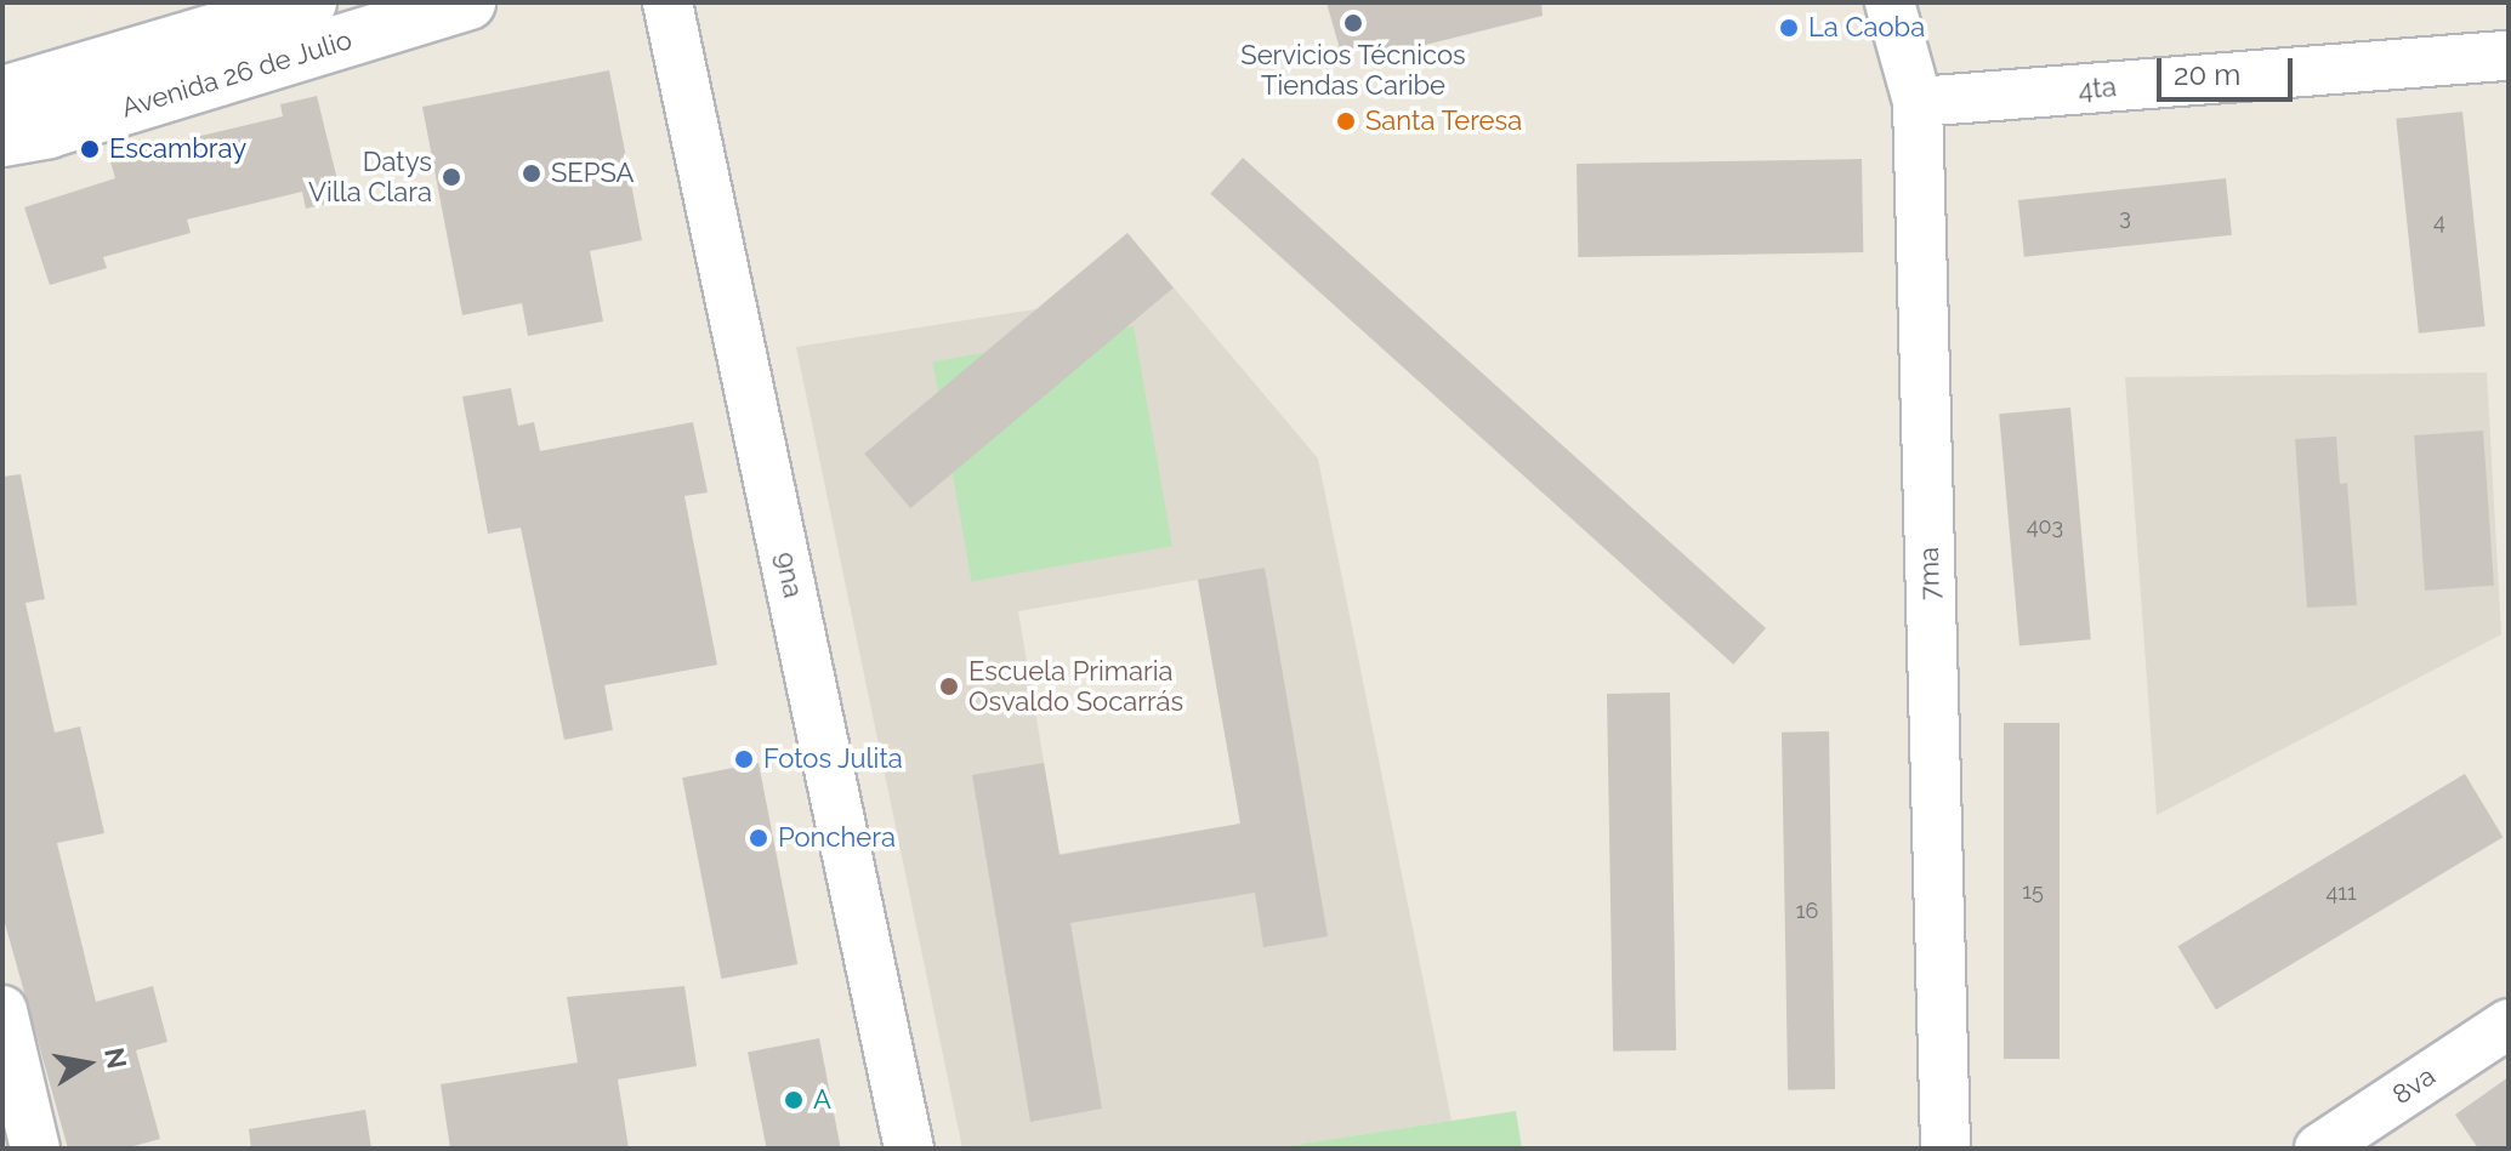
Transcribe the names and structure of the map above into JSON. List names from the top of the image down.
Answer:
{
  "streets": {
    "main road": ["Avenida 26 de Julio"],
    "street": [
      "4ta",
      "7ma",
      "9na",
      "8va"
    ]
  },
  "crossings": [
    ["4ta", "7ma"]
  ],
  "places": [
    "Servicios Técnicos Tiendas Caribe",
    "La Caoba",
    "Santa Teresa",
    "Escambray",
    "SEPSA",
    "Datys Villa Clara",
    "Escuela Primaria Osvaldo Socarrás",
    "Fotos Julita",
    "Ponchera",
    "A"
  ],
  "house_numbers": [
    "3",
    "4",
    "403",
    "15",
    "411",
    "16"
  ],
  "scale_bar": "20 m",
  "north": "right"
}
